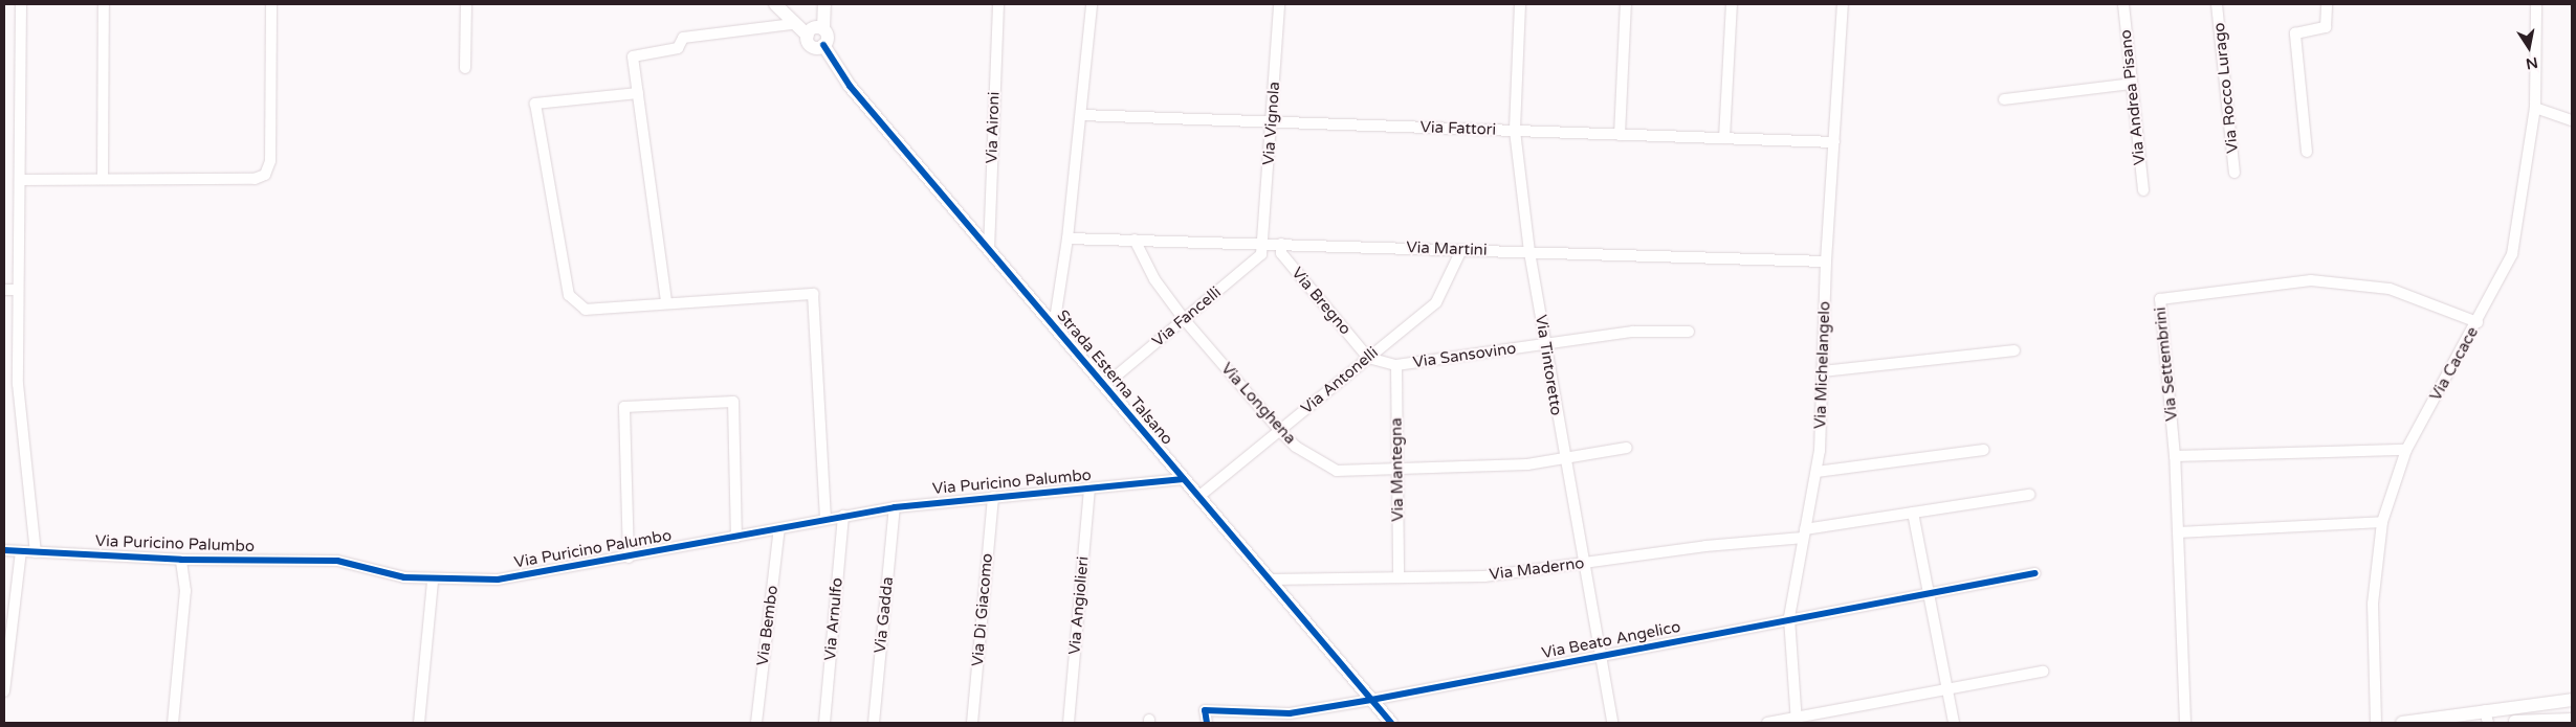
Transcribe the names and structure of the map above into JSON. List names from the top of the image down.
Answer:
{
  "streets": {
    "street": [
      "Via Rocco Lurago",
      "Via Andrea Pisano",
      "Via Vignola",
      "Via Aironi",
      "Via Fattori",
      "Via Martini",
      "Via Bregno",
      "Via Fancelli",
      "Via Sansovino",
      "Via Settembrini",
      "Via Cacace",
      "Via Tintoretto",
      "Via Michelangelo",
      "Strada Esterna Talsano",
      "Via Antonelli",
      "Via Longhena",
      "Via Mantegna",
      "Via Puricino Palumbo",
      "Via Maderno",
      "Via Angiolieri",
      "Via Di Giacomo",
      "Via Gadda",
      "Via Arnulfo",
      "Via Bembo",
      "Via Beato Angelico"
    ]
  },
  "crossings": [
    ["Via Vignola", "Via Fattori"],
    ["Via Vignola", "Via Martini"],
    ["Via Vignola", "Via Fancelli"],
    ["Via Aironi", "Strada Esterna Talsano"],
    ["Via Fattori", "Via Tintoretto"],
    ["Via Fattori", "Via Michelangelo"],
    ["Via Martini", "Via Bregno"],
    ["Via Martini", "Via Fancelli"],
    ["Via Martini", "Via Tintoretto"],
    ["Via Martini", "Via Michelangelo"],
    ["Via Martini", "Via Antonelli"],
    ["Via Martini", "Via Longhena"],
    ["Via Bregno", "Via Antonelli"],
    ["Via Fancelli", "Strada Esterna Talsano"],
    ["Via Fancelli", "Via Longhena"],
    ["Via Sansovino", "Via Tintoretto"],
    ["Via Sansovino", "Via Mantegna"],
    ["Via Settembrini", "Via Cacace"],
    ["Via Tintoretto", "Via Longhena"],
    ["Via Tintoretto", "Via Maderno"],
    ["Via Tintoretto", "Via Beato Angelico"],
    ["Via Michelangelo", "Via Maderno"],
    ["Via Michelangelo", "Via Beato Angelico"],
    ["Strada Esterna Talsano", "Via Antonelli"],
    ["Strada Esterna Talsano", "Via Puricino Palumbo"],
    ["Strada Esterna Talsano", "Via Maderno"],
    ["Strada Esterna Talsano", "Via Beato Angelico"],
    ["Via Antonelli", "Via Longhena"],
    ["Via Longhena", "Via Mantegna"],
    ["Via Mantegna", "Via Maderno"],
    ["Via Puricino Palumbo", "Via Angiolieri"],
    ["Via Puricino Palumbo", "Via Di Giacomo"],
    ["Via Puricino Palumbo", "Via Gadda"],
    ["Via Puricino Palumbo", "Via Arnulfo"],
    ["Via Puricino Palumbo", "Via Bembo"]
  ],
  "north": "bottom"
}
